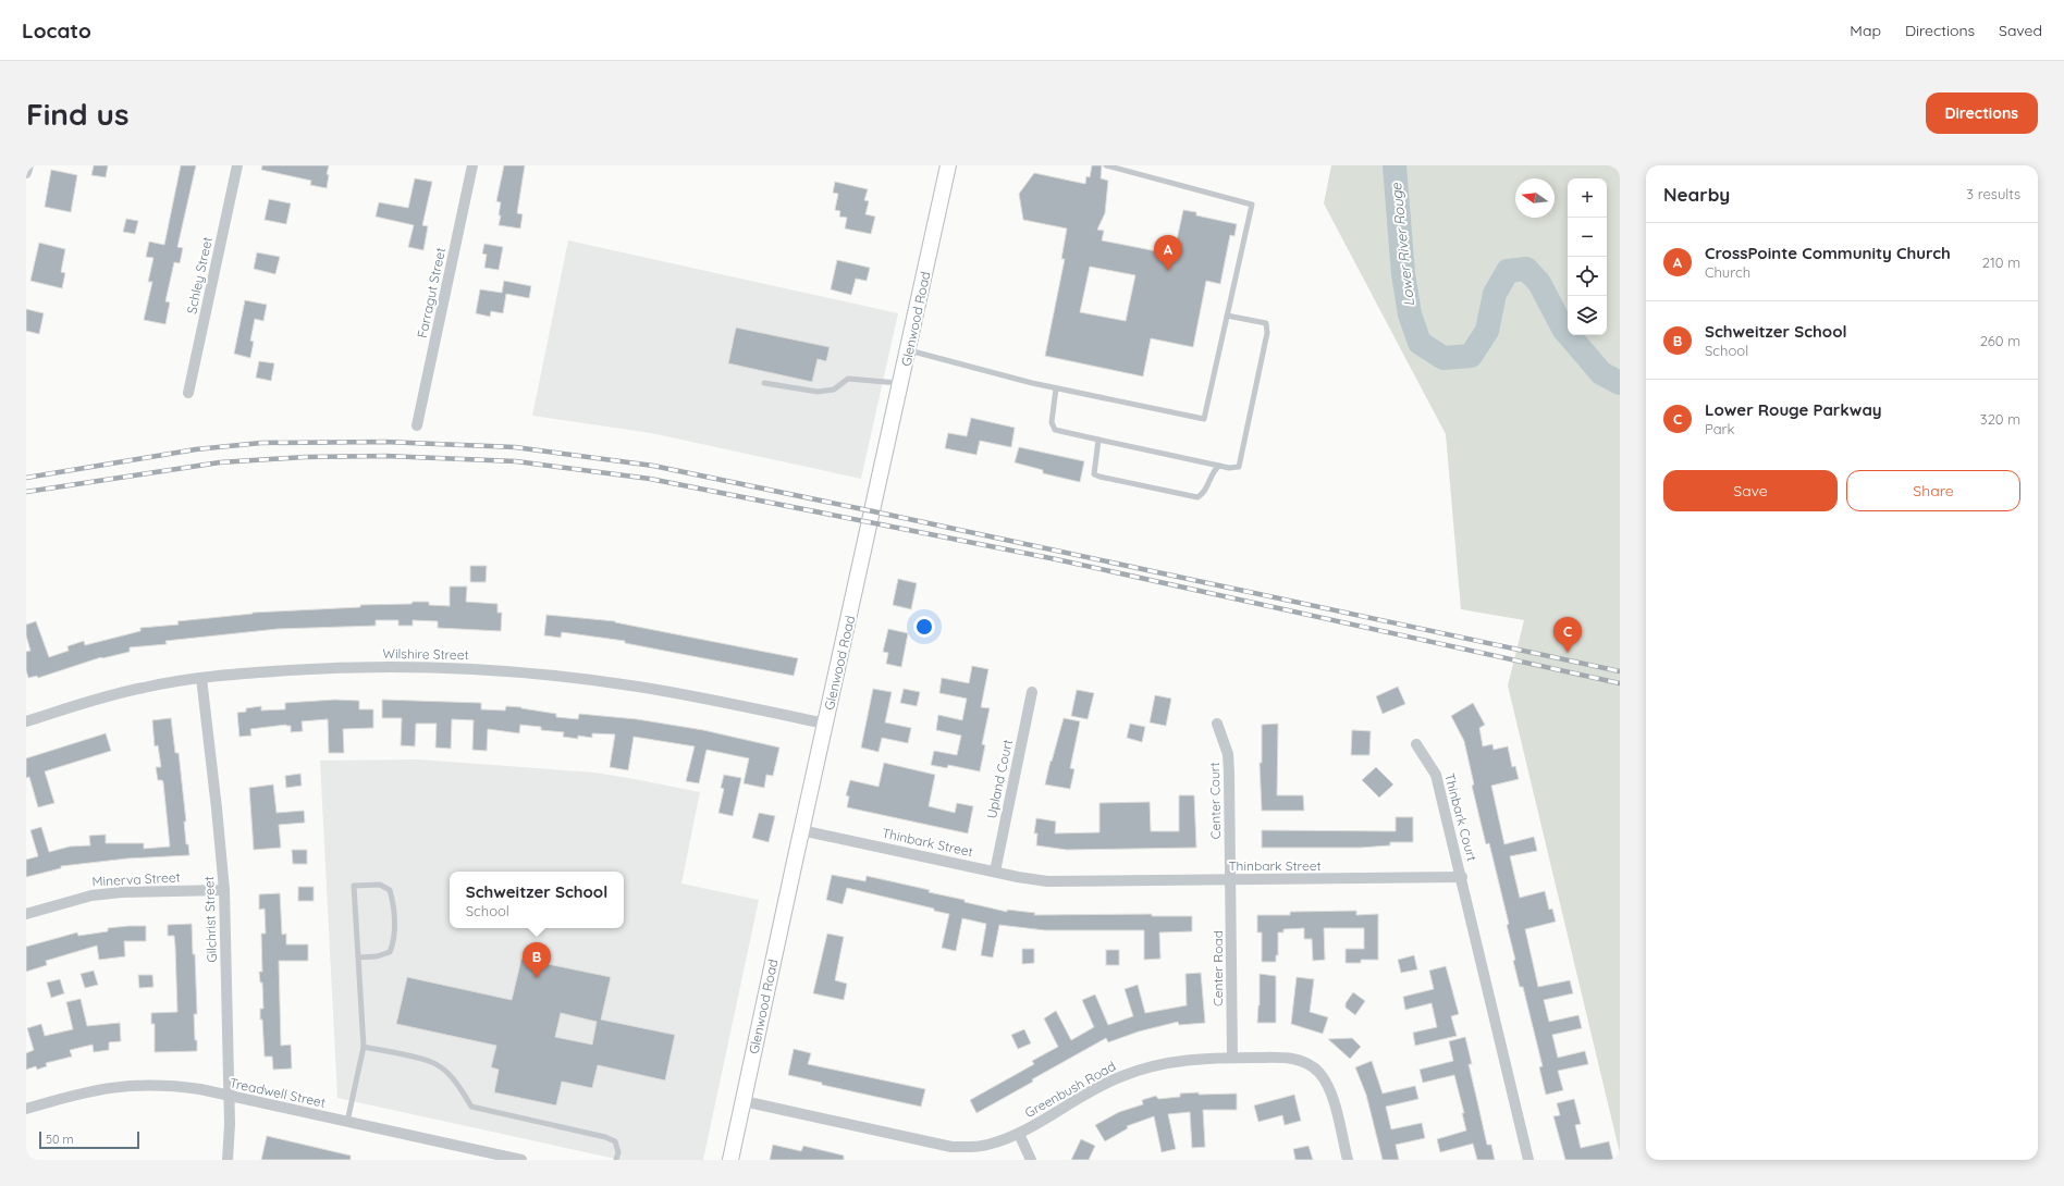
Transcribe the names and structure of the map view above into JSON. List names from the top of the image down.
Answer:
{
  "streets": {
    "street": [
      "Schley Street",
      "Farragut Street",
      "Glenwood Road",
      "Wilshire Street",
      "Upland Court",
      "Center Court",
      "Thinbark Court",
      "Thinbark Street",
      "Minerva Street",
      "Gilchrist Street",
      "Center Road",
      "Greenbush Road",
      "Treadwell Street"
    ]
  },
  "crossings": [
    ["Glenwood Road", "Wilshire Street"],
    ["Glenwood Road", "Thinbark Street"],
    ["Glenwood Road", "Greenbush Road"],
    ["Wilshire Street", "Gilchrist Street"],
    ["Upland Court", "Thinbark Street"],
    ["Center Court", "Thinbark Street"],
    ["Center Court", "Center Road"],
    ["Thinbark Court", "Thinbark Street"],
    ["Thinbark Street", "Center Road"],
    ["Minerva Street", "Gilchrist Street"],
    ["Gilchrist Street", "Treadwell Street"],
    ["Center Road", "Greenbush Road"]
  ],
  "water": ["Lower River Rouge"],
  "scale_bar": "50 m",
  "north": "left",
  "page": {
    "header": "Locato",
    "nav": ["Map", "Directions", "Saved"],
    "buttons": [
      "Directions",
      ["Save", "Share"]
    ],
    "title": "Find us",
    "heading": ["Nearby", "3 results"],
    "map_buttons": ["+", "−"],
    "list": [
      {
        "mark": "A",
        "name": "CrossPointe Community Church",
        "note": "Church",
        "value": "210 m"
      },
      {
        "mark": "B",
        "name": "Schweitzer School",
        "note": "School",
        "value": "260 m"
      },
      {
        "mark": "C",
        "name": "Lower Rouge Parkway",
        "note": "Park",
        "value": "320 m"
      }
    ],
    "pins": ["A", "C", "B"],
    "popup": ["Schweitzer School", "School"],
    "scale": "50 m"
  }
}
